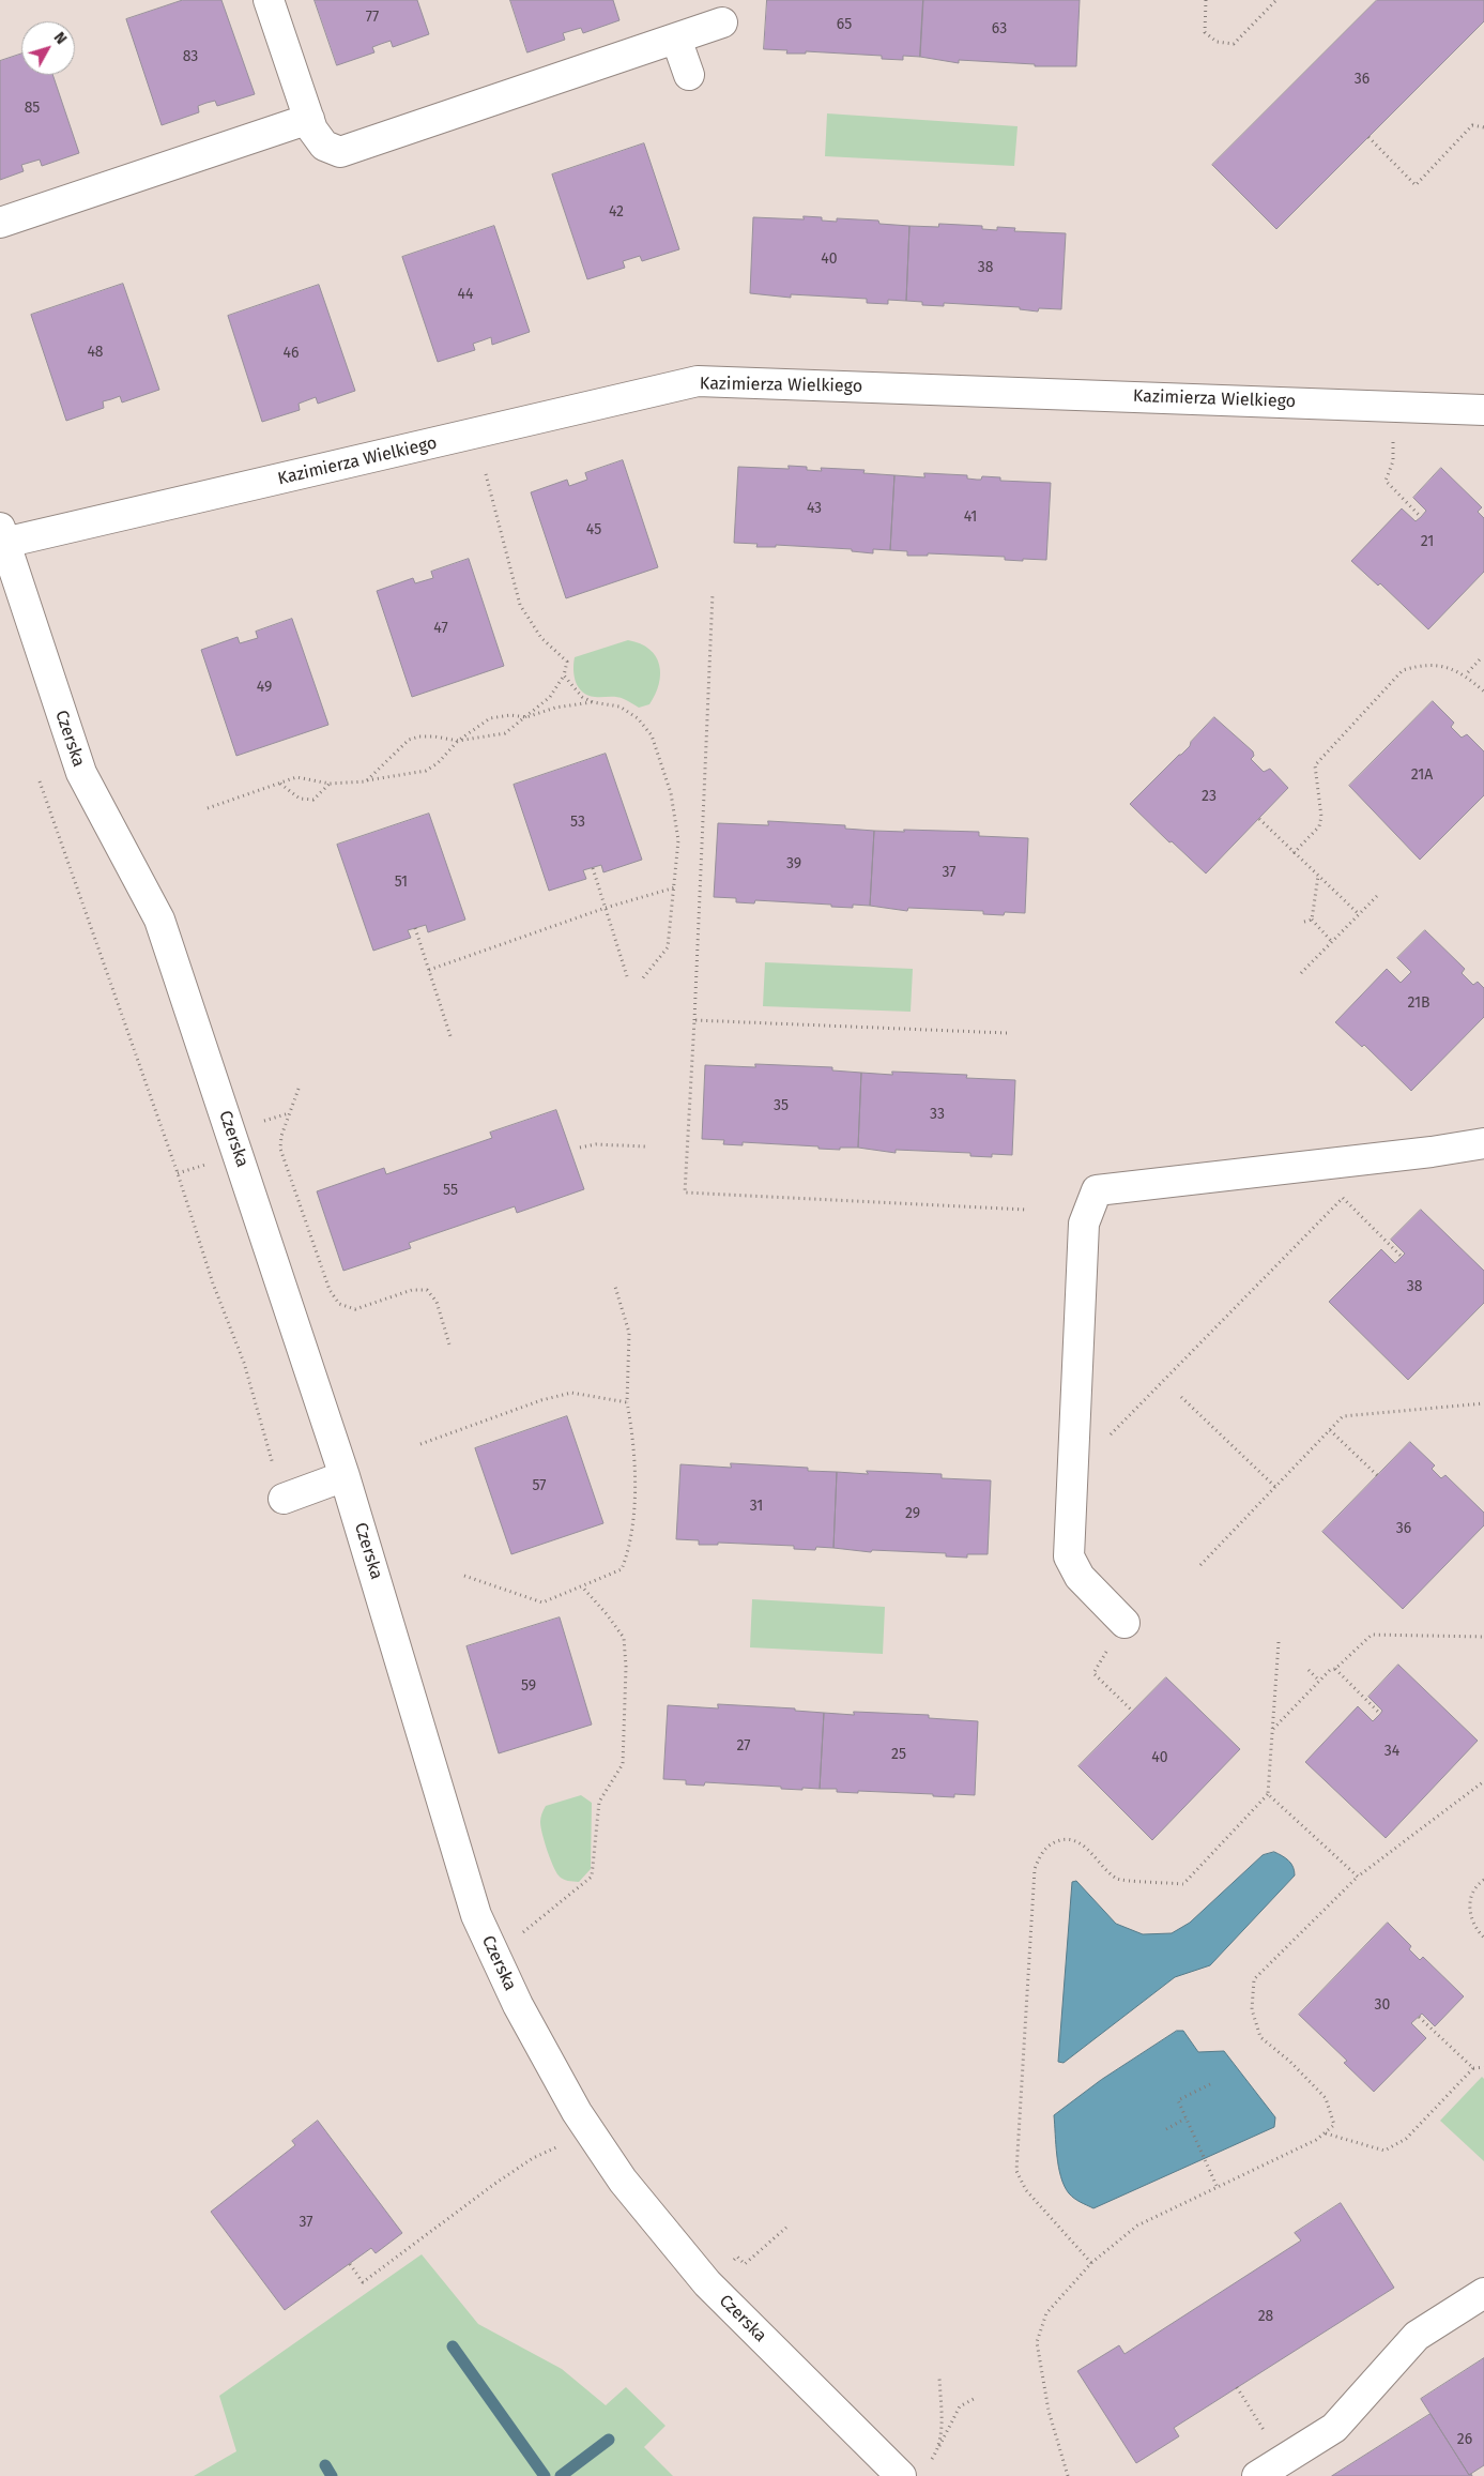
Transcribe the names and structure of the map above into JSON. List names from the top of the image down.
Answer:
{
  "streets": {
    "street": ["Kazimierza Wielkiego", "Czerska"]
  },
  "crossings": [
    ["Kazimierza Wielkiego", "Czerska"]
  ],
  "house_numbers": [
    "77",
    "65",
    "63",
    "83",
    "36",
    "85",
    "42",
    "40",
    "38",
    "44",
    "48",
    "46",
    "43",
    "41",
    "45",
    "21",
    "47",
    "49",
    "21A",
    "23",
    "53",
    "39",
    "37",
    "51",
    "21B",
    "35",
    "33",
    "55",
    "38",
    "57",
    "31",
    "29",
    "36",
    "59",
    "27",
    "34",
    "25",
    "40",
    "30",
    "37",
    "28",
    "26"
  ],
  "north": "top right"
}
